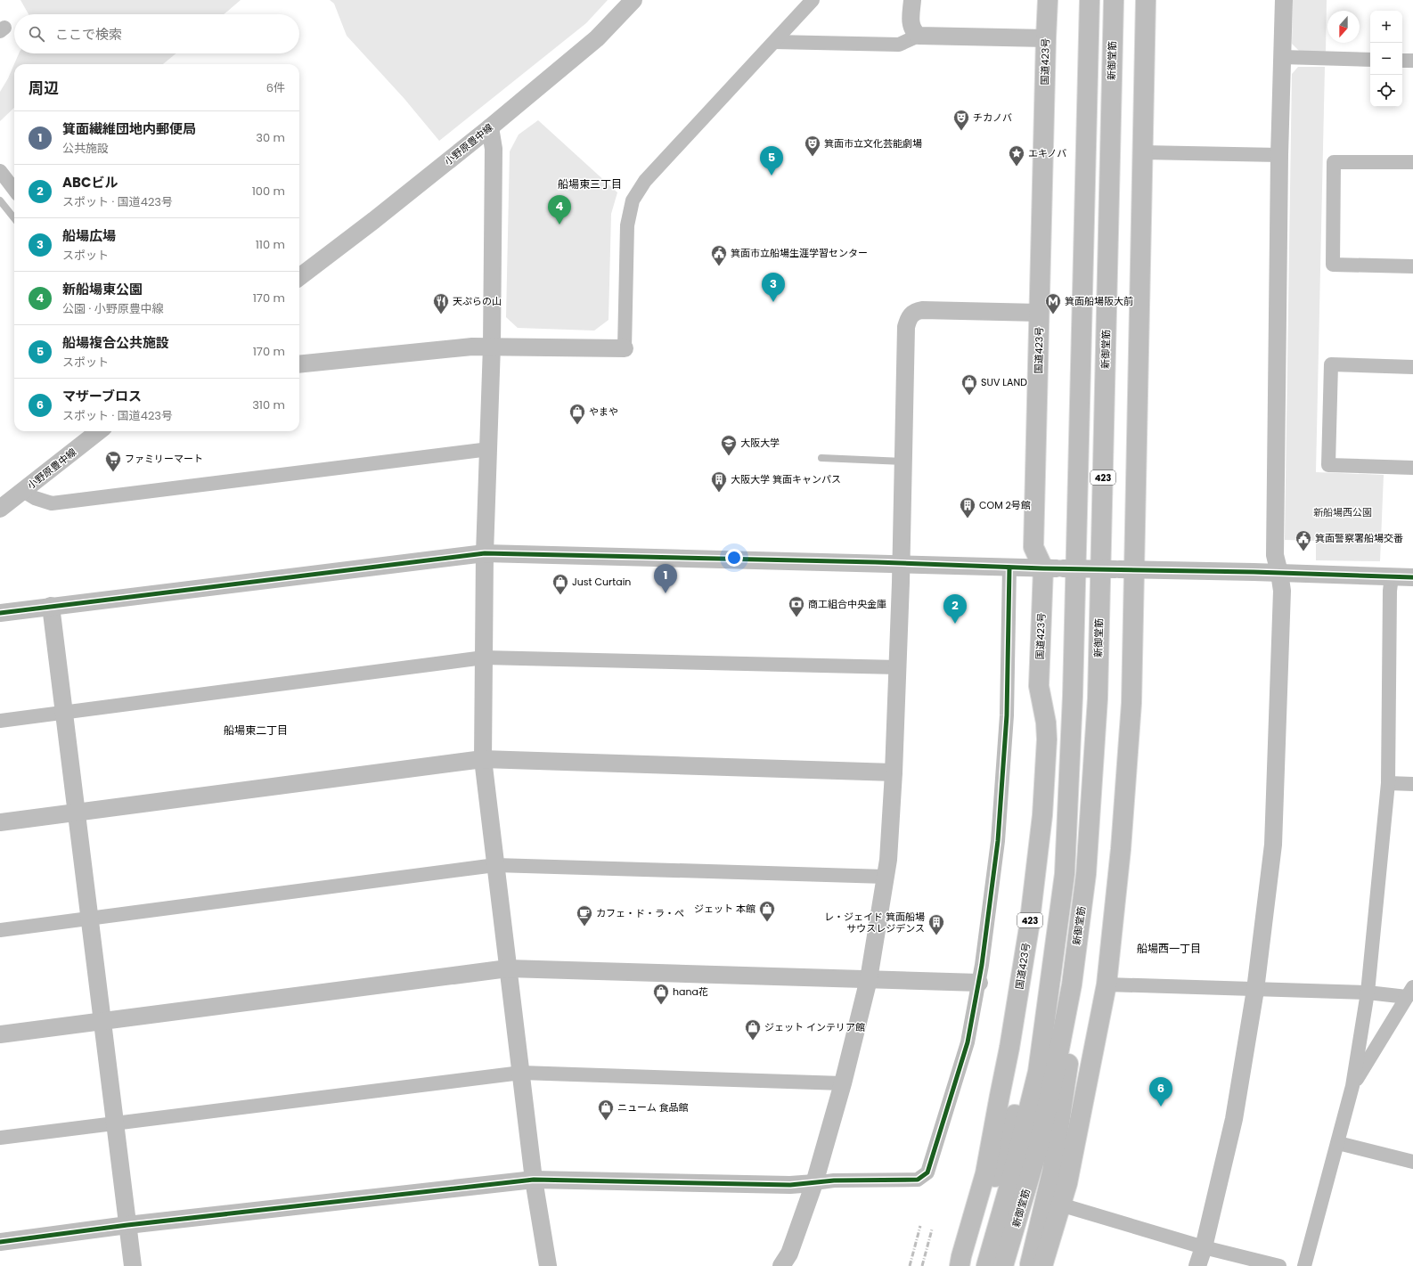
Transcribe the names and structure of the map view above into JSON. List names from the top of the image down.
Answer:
{
  "streets": {
    "highway": ["新御堂筋", "国道423号", "423"],
    "street": ["小野原豊中線"]
  },
  "districts": ["船場東三丁目", "船場東二丁目", "船場西一丁目"],
  "parks": ["新船場西公園"],
  "places": {
    "theatre": ["チカノバ", "箕面市立文化芸能劇場"],
    "place": ["エキノバ"],
    "public building": ["箕面市立船場生涯学習センター", "箕面警察署船場交番"],
    "restaurant": ["天ぷらの山"],
    "metro station": ["箕面船場阪大前"],
    "shop": [
      "SUV LAND",
      "やまや",
      "Just Curtain",
      "ジェット 本館",
      "hana花",
      "ジェット インテリア館",
      "ニューム 食品館"
    ],
    "school or university": ["大阪大学"],
    "supermarket": ["ファミリーマート"],
    "building": ["大阪大学 箕面キャンパス", "COM 2号館", "レ・ジェイド 箕面船場 サウスレジデンス"],
    "bank": ["商工組合中央金庫"],
    "cafe": ["カフェ・ド・ラ・ぺ"]
  },
  "north": "bottom",
  "page": {
    "map_buttons": ["+", "−"],
    "search": "ここで検索",
    "heading": ["周辺", "6件"],
    "list": [
      {
        "mark": "1",
        "name": "箕面繊維団地内郵便局",
        "note": "公共施設",
        "value": "30 m"
      },
      {
        "mark": "2",
        "name": "ABCビル",
        "note": "スポット · 国道423号",
        "value": "100 m"
      },
      {
        "mark": "3",
        "name": "船場広場",
        "note": "スポット",
        "value": "110 m"
      },
      {
        "mark": "4",
        "name": "新船場東公園",
        "note": "公園 · 小野原豊中線",
        "value": "170 m"
      },
      {
        "mark": "5",
        "name": "船場複合公共施設",
        "note": "スポット",
        "value": "170 m"
      },
      {
        "mark": "6",
        "name": "マザーブロス",
        "note": "スポット · 国道423号",
        "value": "310 m"
      }
    ],
    "pins": [
      "5",
      "4",
      "3",
      "1",
      "2",
      "6"
    ]
  }
}
